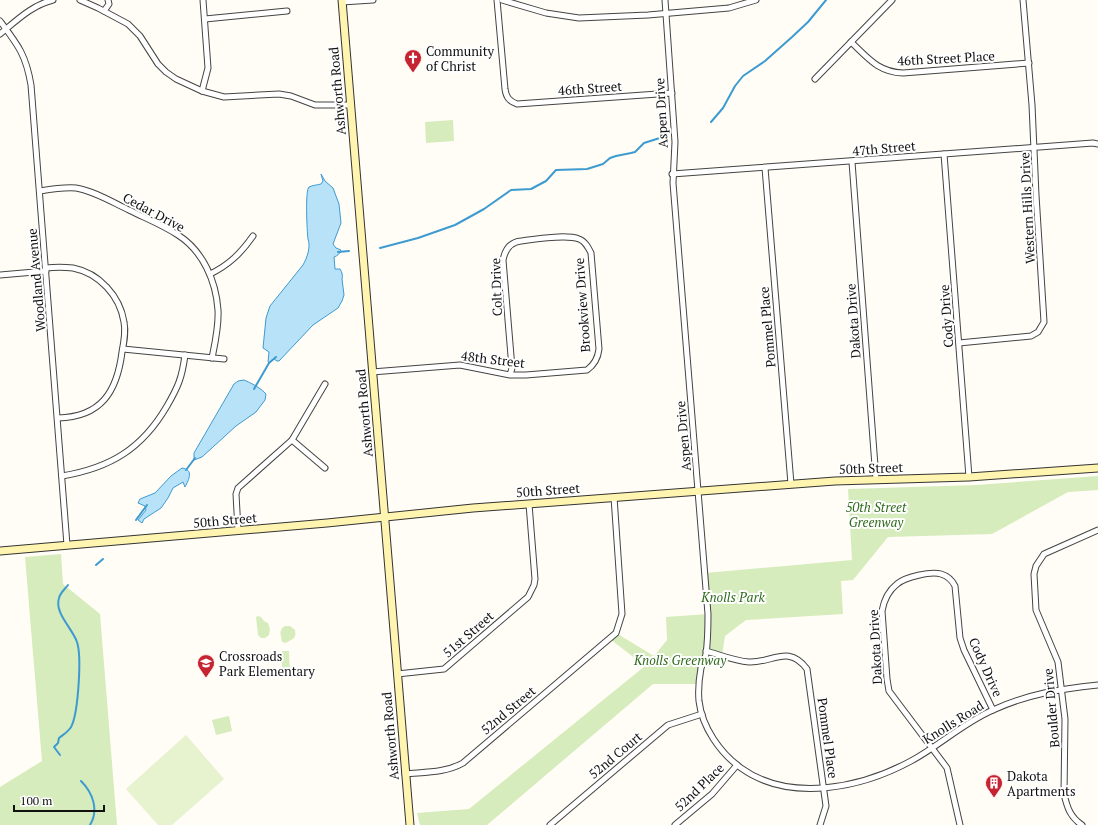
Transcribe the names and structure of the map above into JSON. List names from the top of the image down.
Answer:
{
  "streets": {
    "main road": ["Ashworth Road", "50th Street"],
    "street": [
      "46th Street Place",
      "46th Street",
      "Aspen Drive",
      "47th Street",
      "Western Hills Drive",
      "Cedar Drive",
      "Woodland Avenue",
      "Colt Drive",
      "Brookview Drive",
      "Cody Drive",
      "Dakota Drive",
      "Pommel Place",
      "48th Street",
      "51st Street",
      "Boulder Drive",
      "52nd Street",
      "Knolls Road",
      "52nd Court",
      "52nd Place"
    ]
  },
  "crossings": [
    ["46th Street Place", "Western Hills Drive"],
    ["46th Street", "Aspen Drive"],
    ["Ashworth Road", "48th Street"],
    ["Ashworth Road", "50th Street"],
    ["Ashworth Road", "51st Street"],
    ["Ashworth Road", "52nd Street"],
    ["Aspen Drive", "47th Street"],
    ["Aspen Drive", "Pommel Place"],
    ["Aspen Drive", "50th Street"],
    ["Aspen Drive", "Knolls Road"],
    ["Aspen Drive", "52nd Court"],
    ["Aspen Drive", "52nd Place"],
    ["47th Street", "Western Hills Drive"],
    ["47th Street", "Cody Drive"],
    ["47th Street", "Dakota Drive"],
    ["47th Street", "Pommel Place"],
    ["Western Hills Drive", "Cody Drive"],
    ["Cedar Drive", "Woodland Avenue"],
    ["Woodland Avenue", "50th Street"],
    ["Colt Drive", "Brookview Drive"],
    ["Colt Drive", "48th Street"],
    ["Brookview Drive", "48th Street"],
    ["Cody Drive", "Dakota Drive"],
    ["Cody Drive", "50th Street"],
    ["Cody Drive", "Knolls Road"],
    ["Dakota Drive", "50th Street"],
    ["Dakota Drive", "Knolls Road"],
    ["Pommel Place", "50th Street"],
    ["Pommel Place", "Knolls Road"],
    ["50th Street", "51st Street"],
    ["50th Street", "52nd Street"],
    ["Boulder Drive", "Knolls Road"]
  ],
  "parks": ["50th Street Greenway", "Knolls Park", "Knolls Greenway"],
  "places": {
    "church": ["Community of Christ"],
    "school or university": ["Crossroads Park Elementary"],
    "building": ["Dakota Apartments"]
  },
  "scale_bar": "100 m"
}
